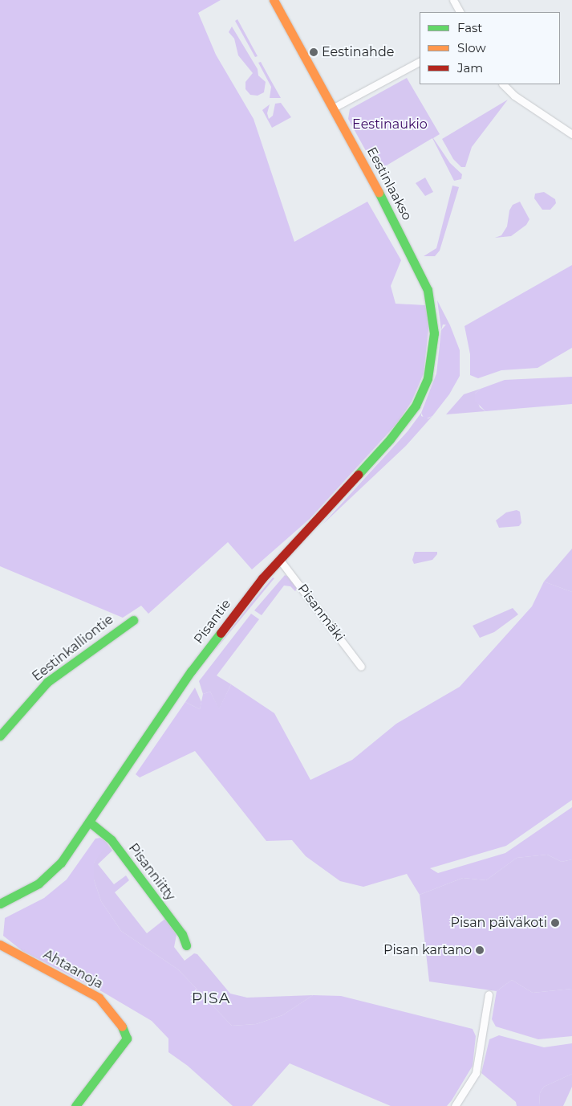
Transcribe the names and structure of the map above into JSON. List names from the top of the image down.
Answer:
{
  "streets": {
    "street": [
      "Eestinlaakso",
      "Pisanmäki",
      "Pisantie",
      "Eestinkalliontie",
      "Pisanniitty",
      "Ahtaanoja"
    ]
  },
  "crossings": [
    ["Eestinlaakso", "Pisantie"],
    ["Pisanmäki", "Pisantie"],
    ["Pisantie", "Pisanniitty"]
  ],
  "districts": ["PISA"],
  "parks": ["Eestinaukio"],
  "places": ["Eestinahde", "Pisan päiväkoti", "Pisan kartano"],
  "legend": ["Fast", "Slow", "Jam"]
}
